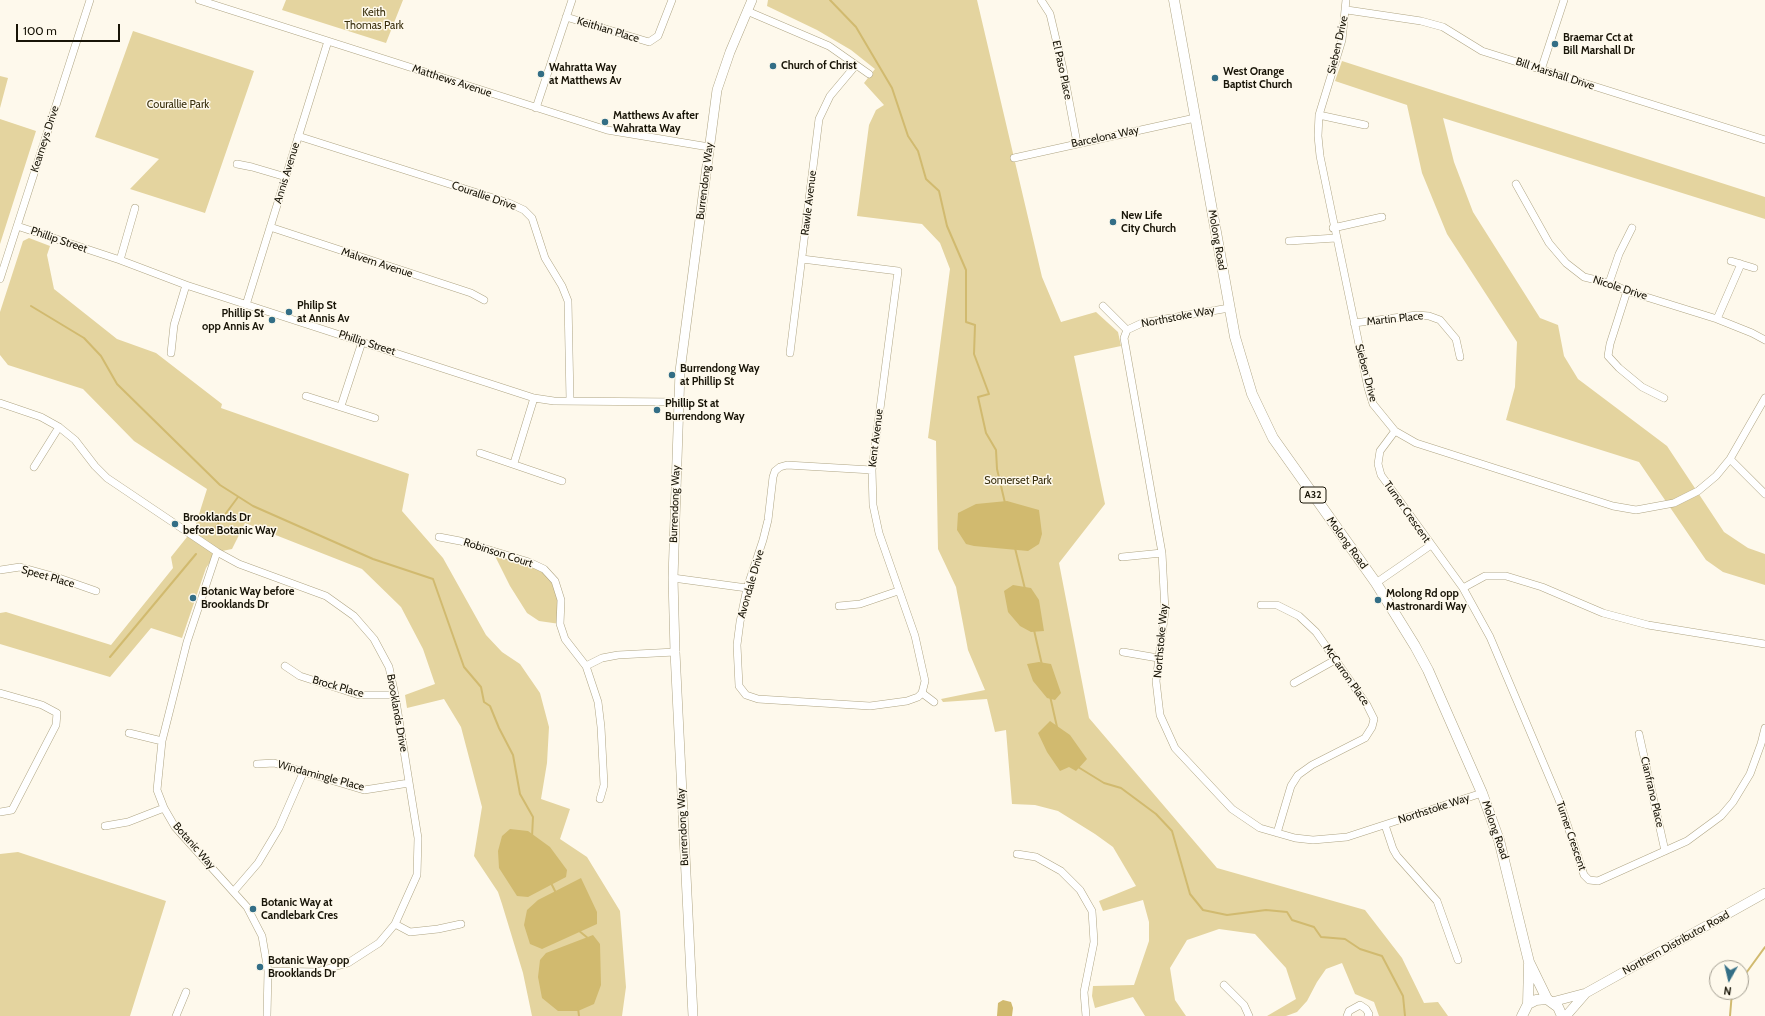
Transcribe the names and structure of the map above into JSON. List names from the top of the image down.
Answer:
{
  "streets": {
    "highway": ["Molong Road", "A32"],
    "main road": ["Burrendong Way", "Northern Distributor Road"],
    "street": [
      "Keithian Place",
      "Sieben Drive",
      "El Paso Place",
      "Bill Marshall Drive",
      "Matthews Avenue",
      "Barcelona Way",
      "Kearneys Drive",
      "Annis Avenue",
      "Courallie Drive",
      "Rawle Avenue",
      "Phillip Street",
      "Malvern Avenue",
      "Nicole Drive",
      "Northstoke Way",
      "Martin Place",
      "Kent Avenue",
      "Turner Crescent",
      "Robinson Court",
      "Speet Place",
      "Avondale Drive",
      "McCarron Place",
      "Brock Place",
      "Brooklands Drive",
      "Windamingle Place",
      "Cianfrano Place",
      "Botanic Way"
    ]
  },
  "crossings": [
    ["Sieben Drive", "Bill Marshall Drive"],
    ["Sieben Drive", "Martin Place"],
    ["Sieben Drive", "Turner Crescent"],
    ["El Paso Place", "Barcelona Way"],
    ["Matthews Avenue", "Annis Avenue"],
    ["Matthews Avenue", "Burrendong Way"],
    ["Barcelona Way", "Molong Road"],
    ["Kearneys Drive", "Phillip Street"],
    ["Annis Avenue", "Courallie Drive"],
    ["Annis Avenue", "Phillip Street"],
    ["Annis Avenue", "Malvern Avenue"],
    ["Burrendong Way", "Phillip Street"],
    ["Courallie Drive", "Phillip Street"],
    ["Rawle Avenue", "Kent Avenue"],
    ["Molong Road", "Northstoke Way"],
    ["Molong Road", "A32"],
    ["Molong Road", "Northern Distributor Road"],
    ["Northstoke Way", "McCarron Place"],
    ["Kent Avenue", "Avondale Drive"],
    ["A32", "Northern Distributor Road"],
    ["Turner Crescent", "Cianfrano Place"],
    ["Brock Place", "Brooklands Drive"],
    ["Brooklands Drive", "Windamingle Place"],
    ["Brooklands Drive", "Botanic Way"]
  ],
  "parks": ["Keith Thomas Park", "Courallie Park", "Somerset Park"],
  "places": [
    "Braemar Cct at Bill Marshall Dr",
    "Church of Christ",
    "Wahratta Way at Matthews Av",
    "West Orange Baptist Church",
    "Matthews Av after Wahratta Way",
    "New Life City Church",
    "Philip St at Annis Av",
    "Phillip St opp Annis Av",
    "Burrendong Way at Phillip St",
    "Phillip St at Burrendong Way",
    "Brooklands Dr before Botanic Way",
    "Botanic Way before Brooklands Dr",
    "Molong Rd opp Mastronardi Way",
    "Botanic Way at Candlebark Cres",
    "Botanic Way opp Brooklands Dr"
  ],
  "scale_bar": "100 m",
  "north": "bottom"
}
